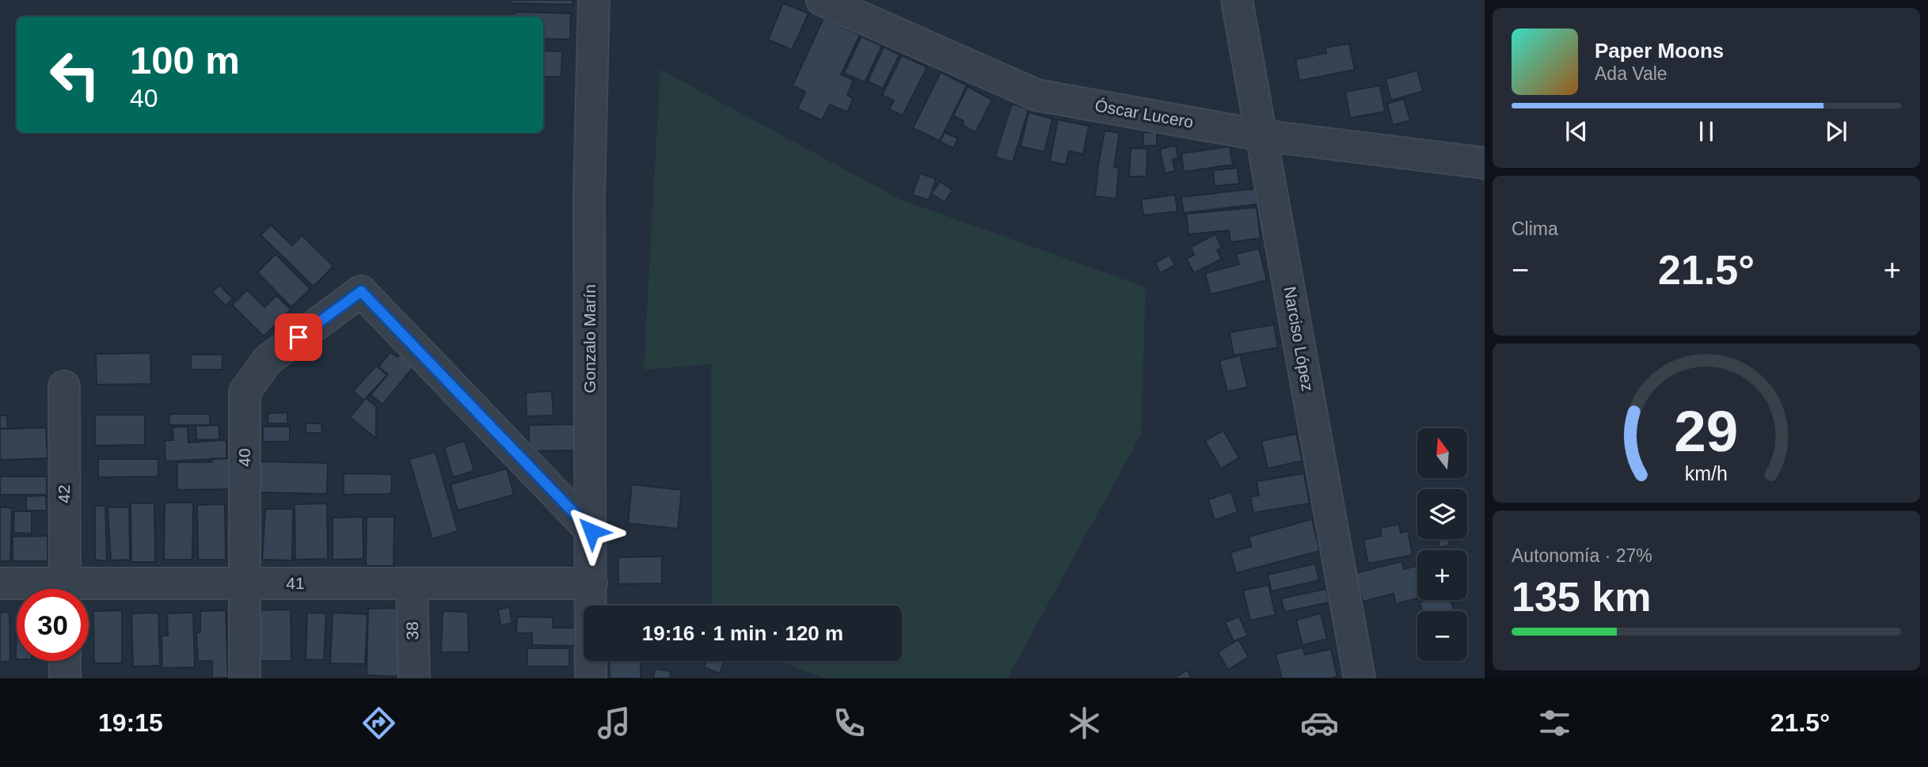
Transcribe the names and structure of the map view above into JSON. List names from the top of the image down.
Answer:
{
  "streets": {
    "street": [
      "Óscar Lucero",
      "Gonzalo Marín",
      "Narciso López",
      "40",
      "42",
      "41",
      "38"
    ]
  },
  "crossings": [
    ["Óscar Lucero", "Narciso López"],
    ["Gonzalo Marín", "40"],
    ["Gonzalo Marín", "41"],
    ["40", "41"],
    ["41", "38"]
  ],
  "north": "top",
  "page": {
    "turn": ["100 m", "40"],
    "song": ["Paper Moons", "Ada Vale"],
    "tile": [
      "Clima",
      ["Autonomía · 27%", "135 km"]
    ],
    "heat": ["−", "21.5°", "+"],
    "map_buttons": ["+", "−"],
    "limit": "30",
    "trip": "19:16 · 1 min · 120 m",
    "tabs": ["19:15", "21.5°"],
    "gauge": ["29", "km/h"]
  }
}
